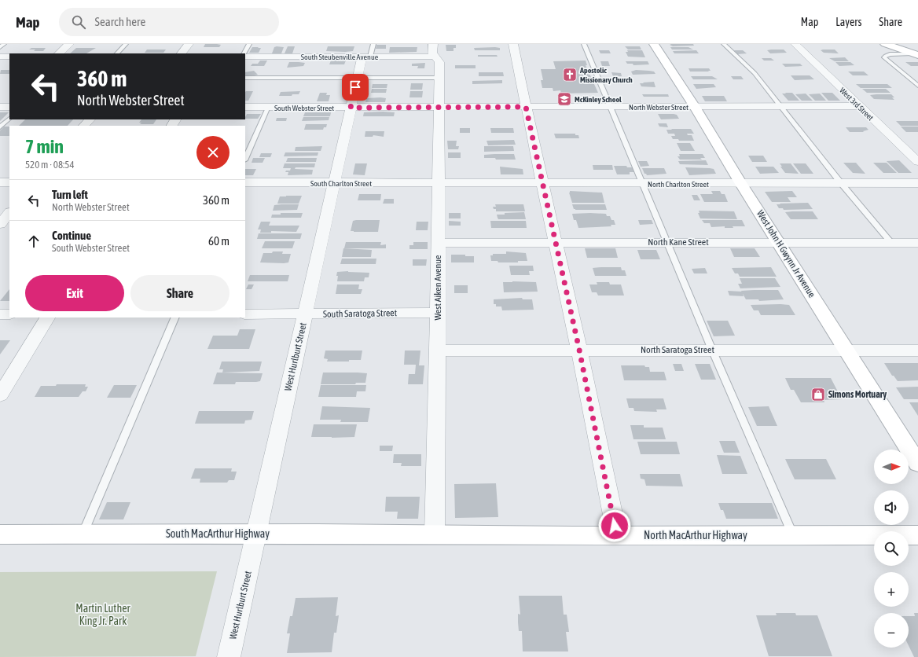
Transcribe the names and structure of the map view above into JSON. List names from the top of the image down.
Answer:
{
  "streets": {
    "street": [
      "South Steubenville Avenue",
      "West 3rd Street",
      "North Webster Street",
      "South Webster Street",
      "South Charlton Street",
      "North Charlton Street",
      "North Kane Street",
      "West John H Gwynn Jr Avenue",
      "West Aiken Avenue",
      "South Saratoga Street",
      "North Saratoga Street",
      "West Hurlburt Street",
      "South MacArthur Highway",
      "North MacArthur Highway"
    ]
  },
  "crossings": [
    ["South Steubenville Avenue", "West Aiken Avenue"],
    ["South Steubenville Avenue", "West Hurlburt Street"],
    ["West 3rd Street", "North Webster Street"],
    ["North Webster Street", "South Webster Street"],
    ["North Webster Street", "West John H Gwynn Jr Avenue"],
    ["North Webster Street", "West Aiken Avenue"],
    ["South Webster Street", "West Aiken Avenue"],
    ["South Webster Street", "West Hurlburt Street"],
    ["South Charlton Street", "North Charlton Street"],
    ["South Charlton Street", "West Aiken Avenue"],
    ["South Charlton Street", "West Hurlburt Street"],
    ["North Charlton Street", "West John H Gwynn Jr Avenue"],
    ["North Charlton Street", "West Aiken Avenue"],
    ["North Kane Street", "West John H Gwynn Jr Avenue"],
    ["North Kane Street", "West Aiken Avenue"],
    ["West John H Gwynn Jr Avenue", "North Saratoga Street"],
    ["West Aiken Avenue", "South Saratoga Street"],
    ["West Aiken Avenue", "North Saratoga Street"],
    ["West Aiken Avenue", "South MacArthur Highway"],
    ["West Aiken Avenue", "North MacArthur Highway"],
    ["South Saratoga Street", "West Hurlburt Street"],
    ["West Hurlburt Street", "South MacArthur Highway"],
    ["South MacArthur Highway", "North MacArthur Highway"]
  ],
  "parks": ["Martin Luther King Jr. Park"],
  "places": {
    "church": ["Apostolic Missionary Church"],
    "school or university": ["McKinley School"],
    "shop": ["Simons Mortuary"]
  },
  "north": "right",
  "page": {
    "header": "Map",
    "search": "Search here",
    "nav": ["Map", "Layers", "Share"],
    "turn": ["360 m", "North Webster Street"],
    "heading": ["7 min", "520 m · 08:54"],
    "list": [
      {
        "name": "Turn left",
        "note": "North Webster Street",
        "value": "360 m"
      },
      {
        "name": "Continue",
        "note": "South Webster Street",
        "value": "60 m"
      }
    ],
    "buttons": ["Exit", "Share"],
    "map_buttons": ["+", "−"]
  }
}
